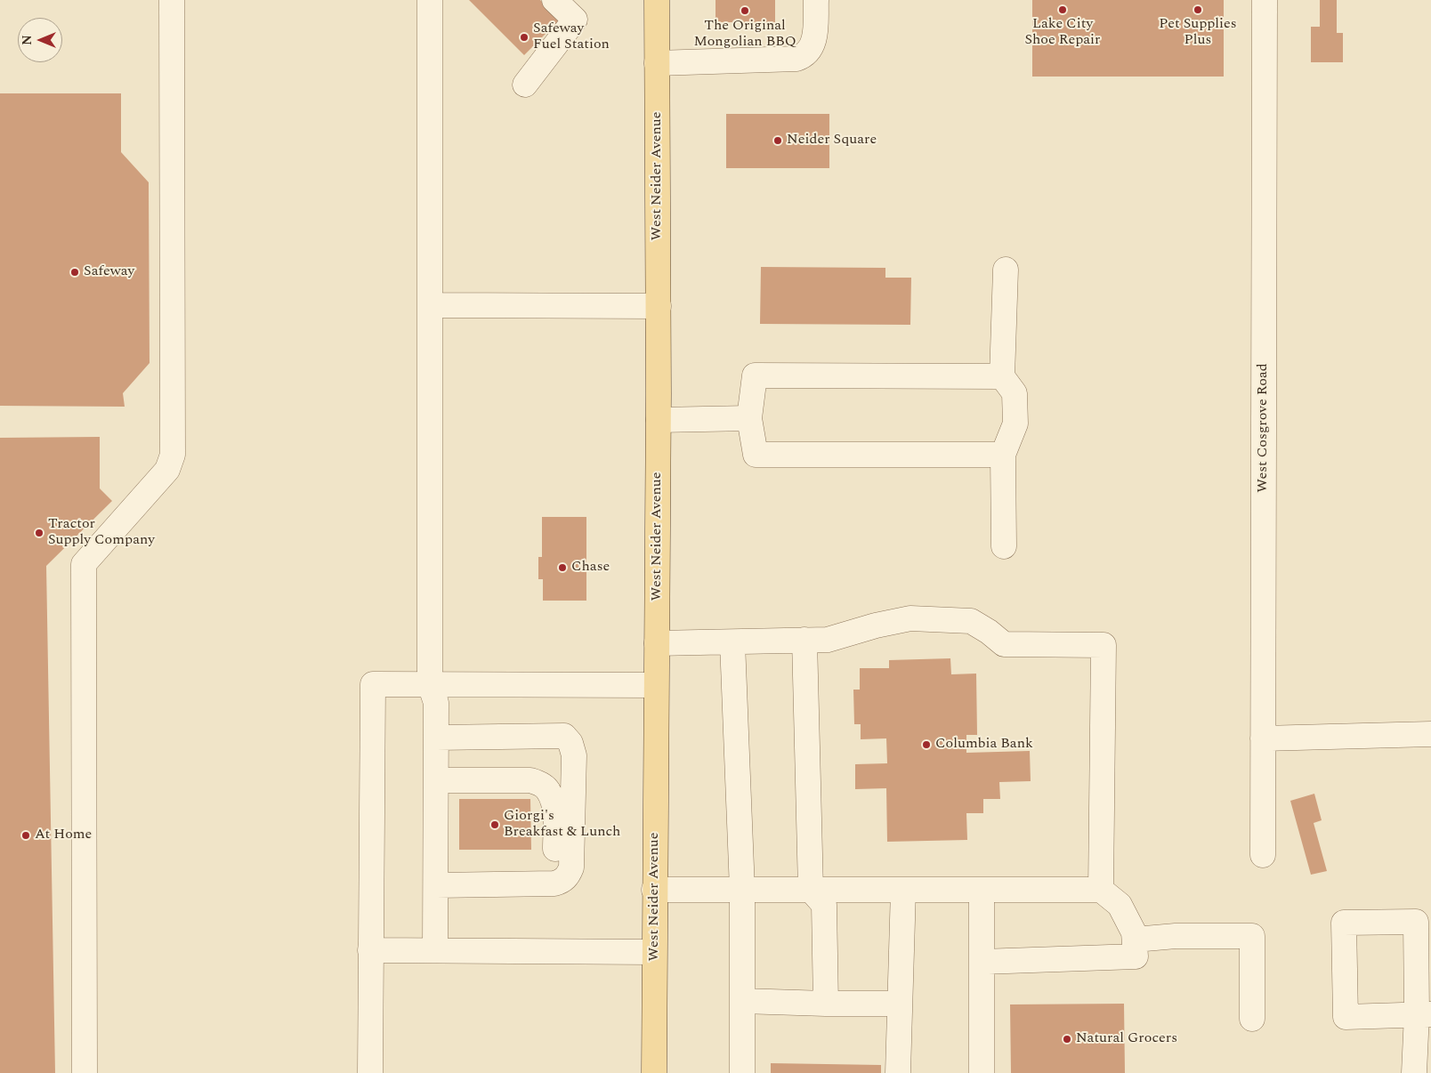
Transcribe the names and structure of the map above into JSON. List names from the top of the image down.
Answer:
{
  "streets": {
    "main road": ["West Neider Avenue"],
    "lane": ["West Cosgrove Road"]
  },
  "places": [
    "Lake City Shoe Repair",
    "Pet Supplies Plus",
    "The Original Mongolian BBQ",
    "Safeway Fuel Station",
    "Neider Square",
    "Safeway",
    "Tractor Supply Company",
    "Chase",
    "Columbia Bank",
    "Giorgi's Breakfast & Lunch",
    "At Home",
    "Natural Grocers"
  ],
  "north": "left"
}
